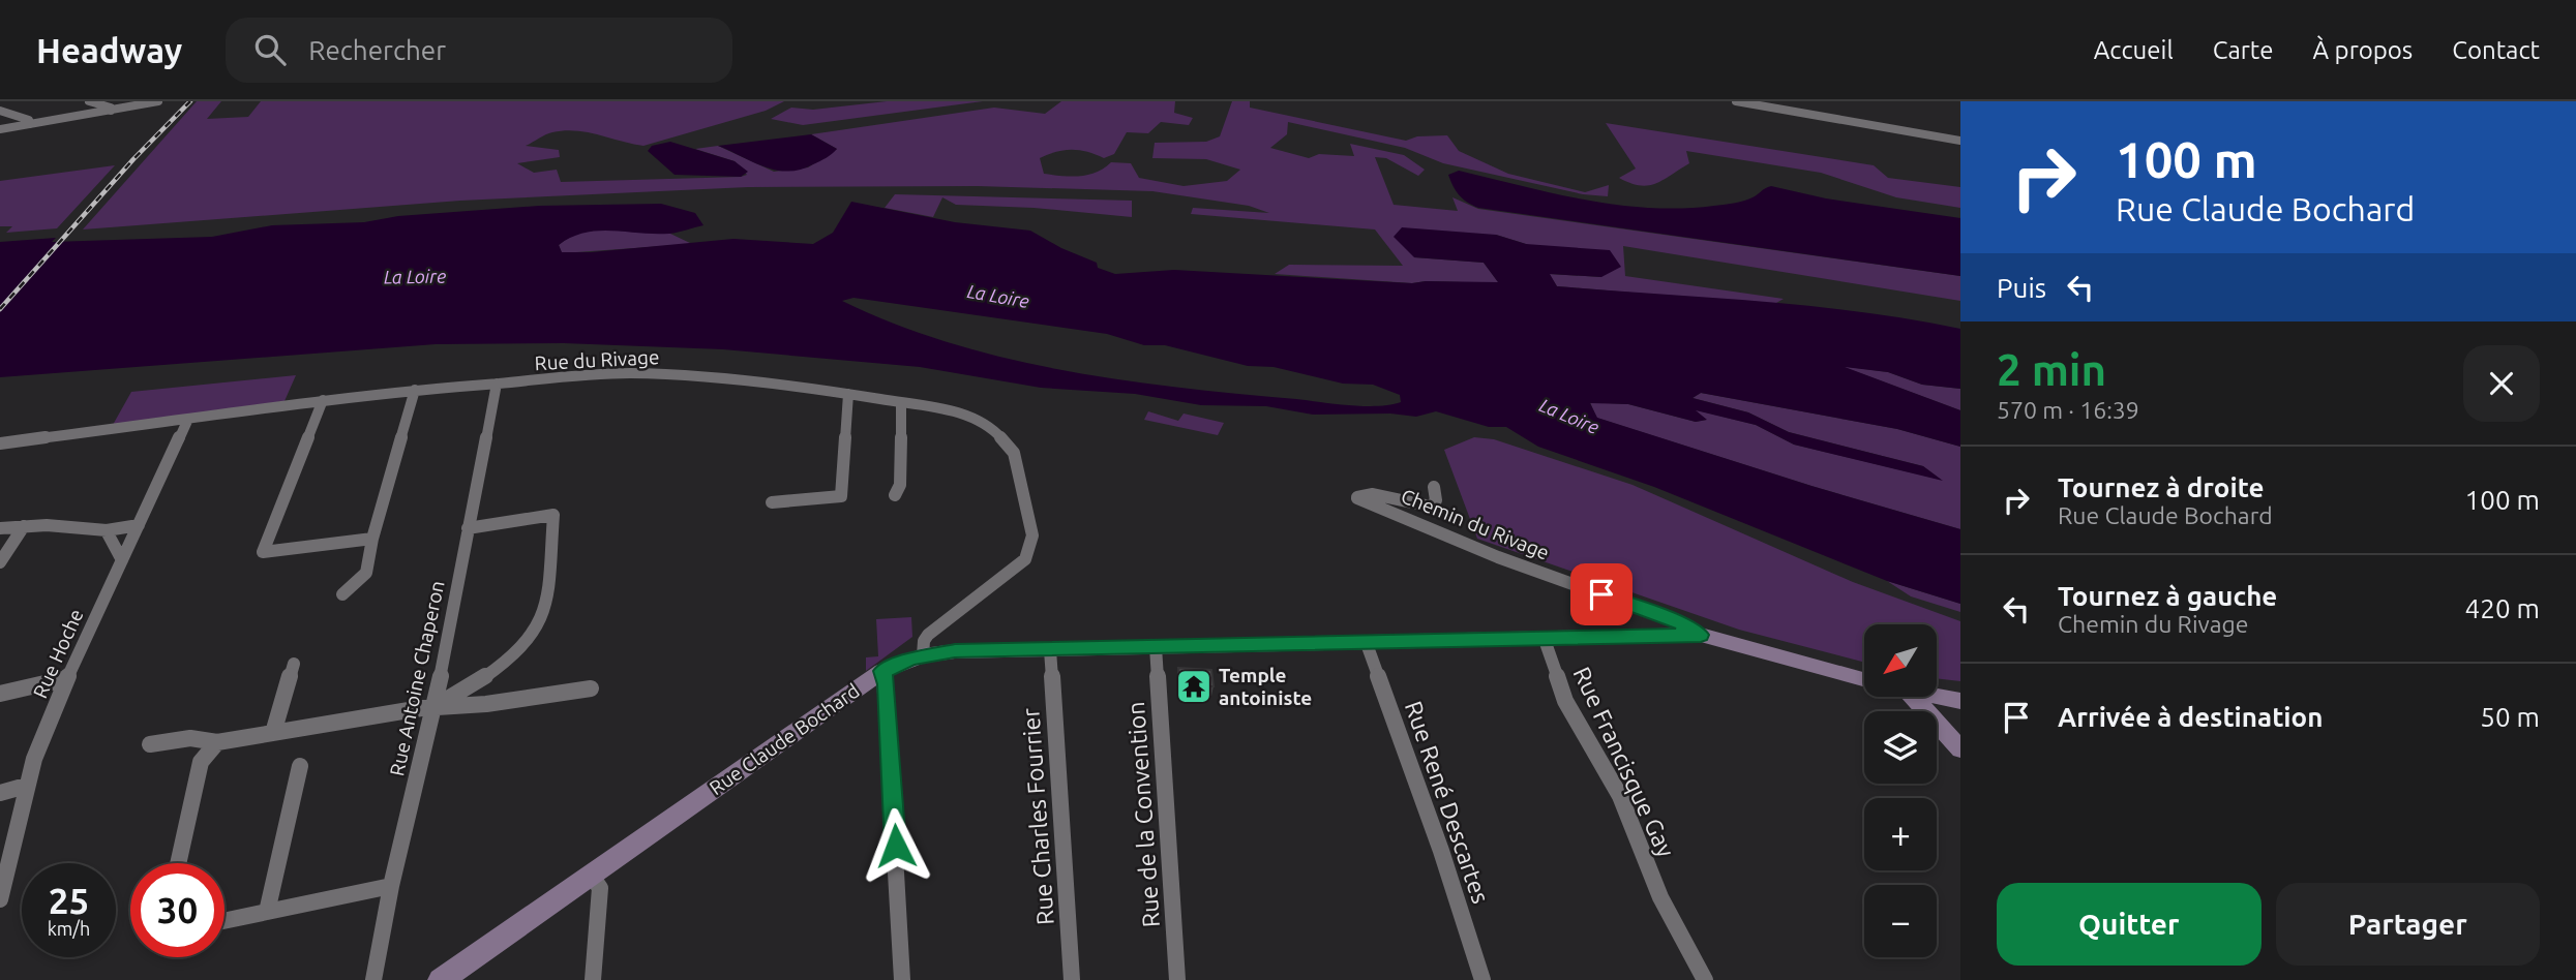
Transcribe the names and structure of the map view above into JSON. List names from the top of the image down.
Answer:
{
  "streets": {
    "main road": ["Rue Claude Bochard"],
    "street": [
      "Rue du Rivage",
      "Chemin du Rivage",
      "Rue Hoche",
      "Rue Antoine Chaperon",
      "Rue Francisque Gay",
      "Rue René Descartes",
      "Rue de la Convention",
      "Rue Charles Fourrier"
    ]
  },
  "crossings": [
    ["Rue du Rivage", "Rue Antoine Chaperon"],
    ["Rue du Rivage", "Rue Claude Bochard"],
    ["Chemin du Rivage", "Rue Claude Bochard"],
    ["Rue Claude Bochard", "Rue Francisque Gay"],
    ["Rue Claude Bochard", "Rue René Descartes"],
    ["Rue Claude Bochard", "Rue de la Convention"],
    ["Rue Claude Bochard", "Rue Charles Fourrier"]
  ],
  "water": ["La Loire"],
  "places": {
    "temple": ["Temple antoiniste"]
  },
  "north": "bottom left",
  "page": {
    "header": "Headway",
    "search": "Rechercher",
    "nav": [
      "Accueil",
      "Carte",
      "À propos",
      "Contact"
    ],
    "turn": ["100 m", "Rue Claude Bochard"],
    "then": "Puis",
    "heading": ["2 min", "570 m · 16:39"],
    "list": [
      {
        "name": "Tournez à droite",
        "note": "Rue Claude Bochard",
        "value": "100 m"
      },
      {
        "name": "Tournez à gauche",
        "note": "Chemin du Rivage",
        "value": "420 m"
      },
      {
        "name": "Arrivée à destination",
        "value": "50 m"
      }
    ],
    "map_buttons": ["+", "−"],
    "speed": "25 km/h",
    "limit": "30",
    "buttons": ["Quitter", "Partager"]
  }
}
